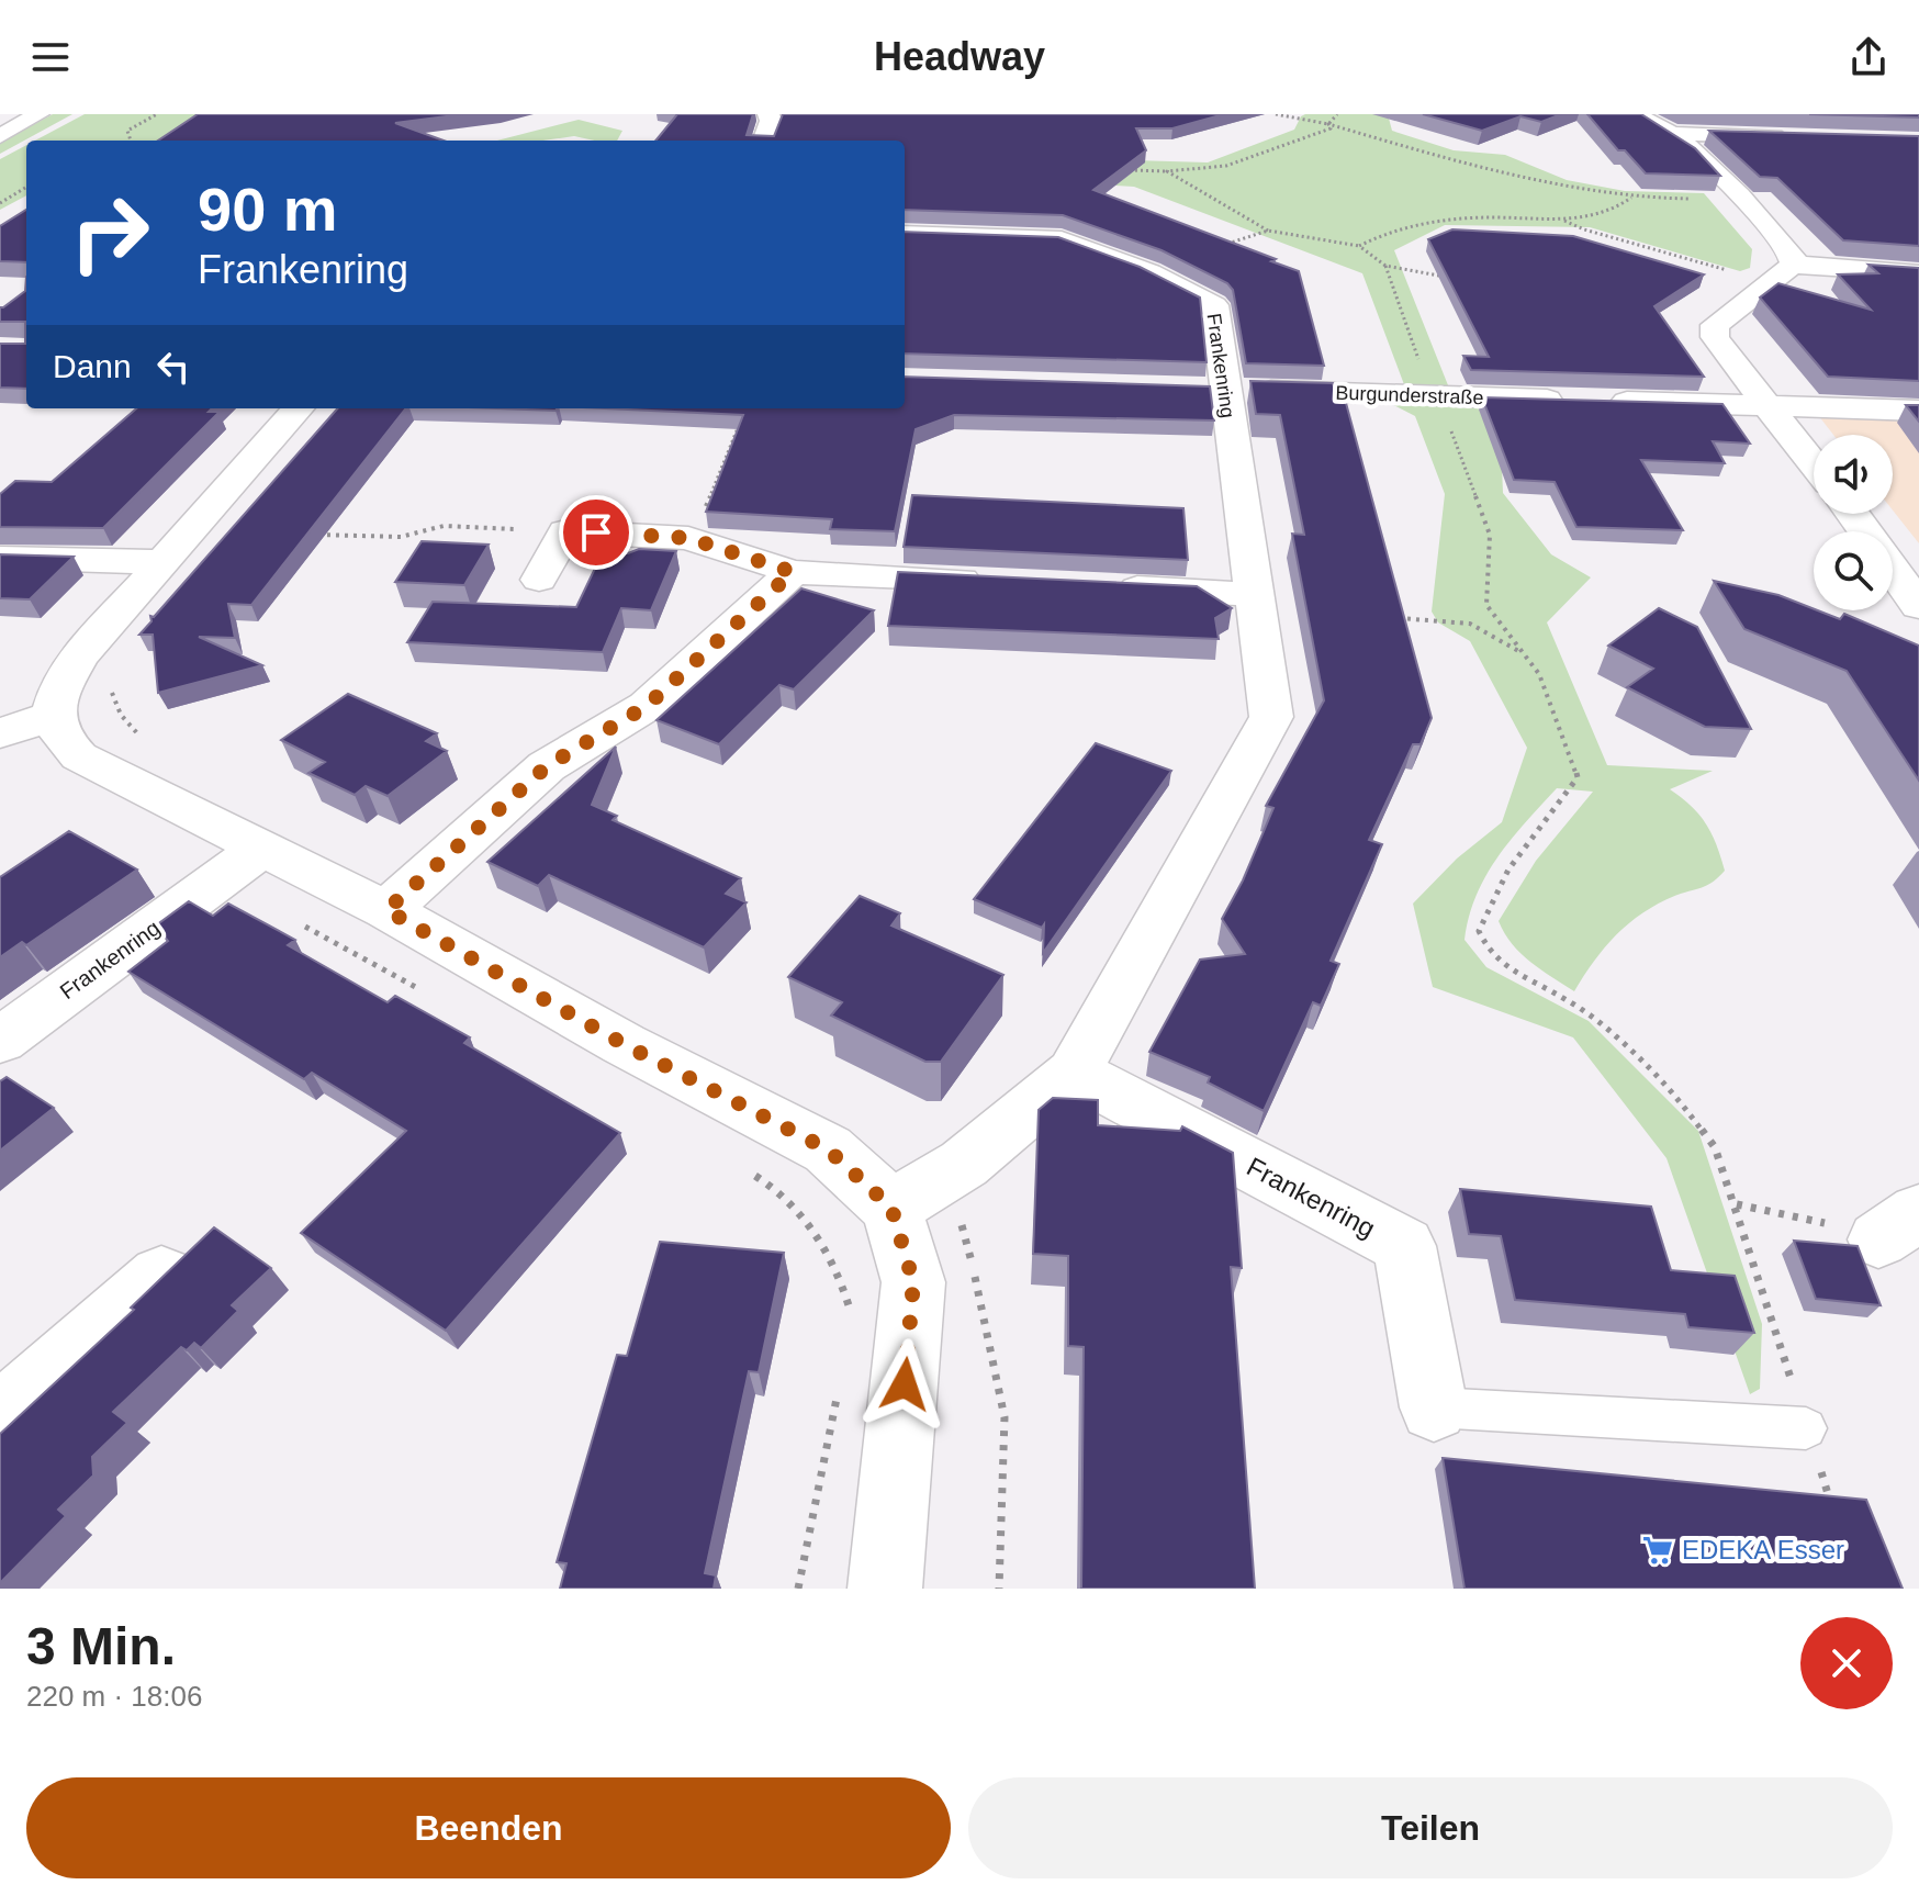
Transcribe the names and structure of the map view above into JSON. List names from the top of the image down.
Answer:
{
  "streets": {
    "street": ["Frankenring", "Burgunderstraße"]
  },
  "crossings": [
    ["Frankenring", "Burgunderstraße"]
  ],
  "places": {
    "supermarket": ["EDEKA Esser"]
  },
  "page": {
    "header": "Headway",
    "turn": ["90 m", "Frankenring"],
    "then": "Dann",
    "heading": ["3 Min.", "220 m · 18:06"],
    "buttons": ["Beenden", "Teilen"]
  }
}
